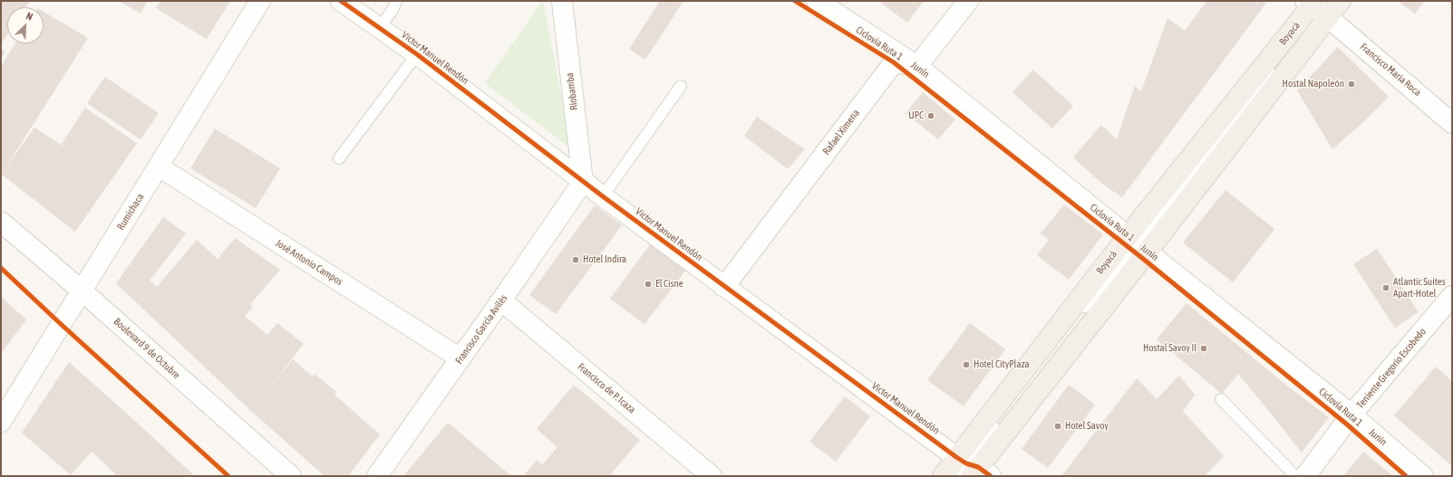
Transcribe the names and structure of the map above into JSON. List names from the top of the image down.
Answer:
{
  "streets": {
    "main road": ["Boyacá"],
    "street": [
      "Victor Manuel Rendón",
      "Junín",
      "Francisco Maria Roca",
      "Riobamba",
      "Rafael Ximena",
      "Rumichaca",
      "José Antonio Campos",
      "Francisco García Avilés",
      "Boulevard 9 de Octubre",
      "Teniente Gregorio Escobedo",
      "Francisco de P. Icaza"
    ],
    "cycle path": ["Ciclovía Ruta 1"]
  },
  "crossings": [
    ["Boyacá", "Victor Manuel Rendón"],
    ["Boyacá", "Junín"],
    ["Boyacá", "Francisco Maria Roca"],
    ["Victor Manuel Rendón", "Riobamba"],
    ["Victor Manuel Rendón", "Rafael Ximena"],
    ["Victor Manuel Rendón", "Francisco García Avilés"],
    ["Junín", "Rafael Ximena"],
    ["Junín", "Teniente Gregorio Escobedo"],
    ["Riobamba", "Francisco García Avilés"],
    ["Rumichaca", "José Antonio Campos"],
    ["Rumichaca", "Boulevard 9 de Octubre"],
    ["José Antonio Campos", "Francisco García Avilés"],
    ["Francisco García Avilés", "Francisco de P. Icaza"]
  ],
  "places": [
    "Hostal Napoleón",
    "UPC",
    "Hotel Indira",
    "El Cisne",
    "Atlantic Suites Apart-Hotel",
    "Hostal Savoy II",
    "Hotel CityPlaza",
    "Hotel Savoy"
  ],
  "north": "top right"
}
